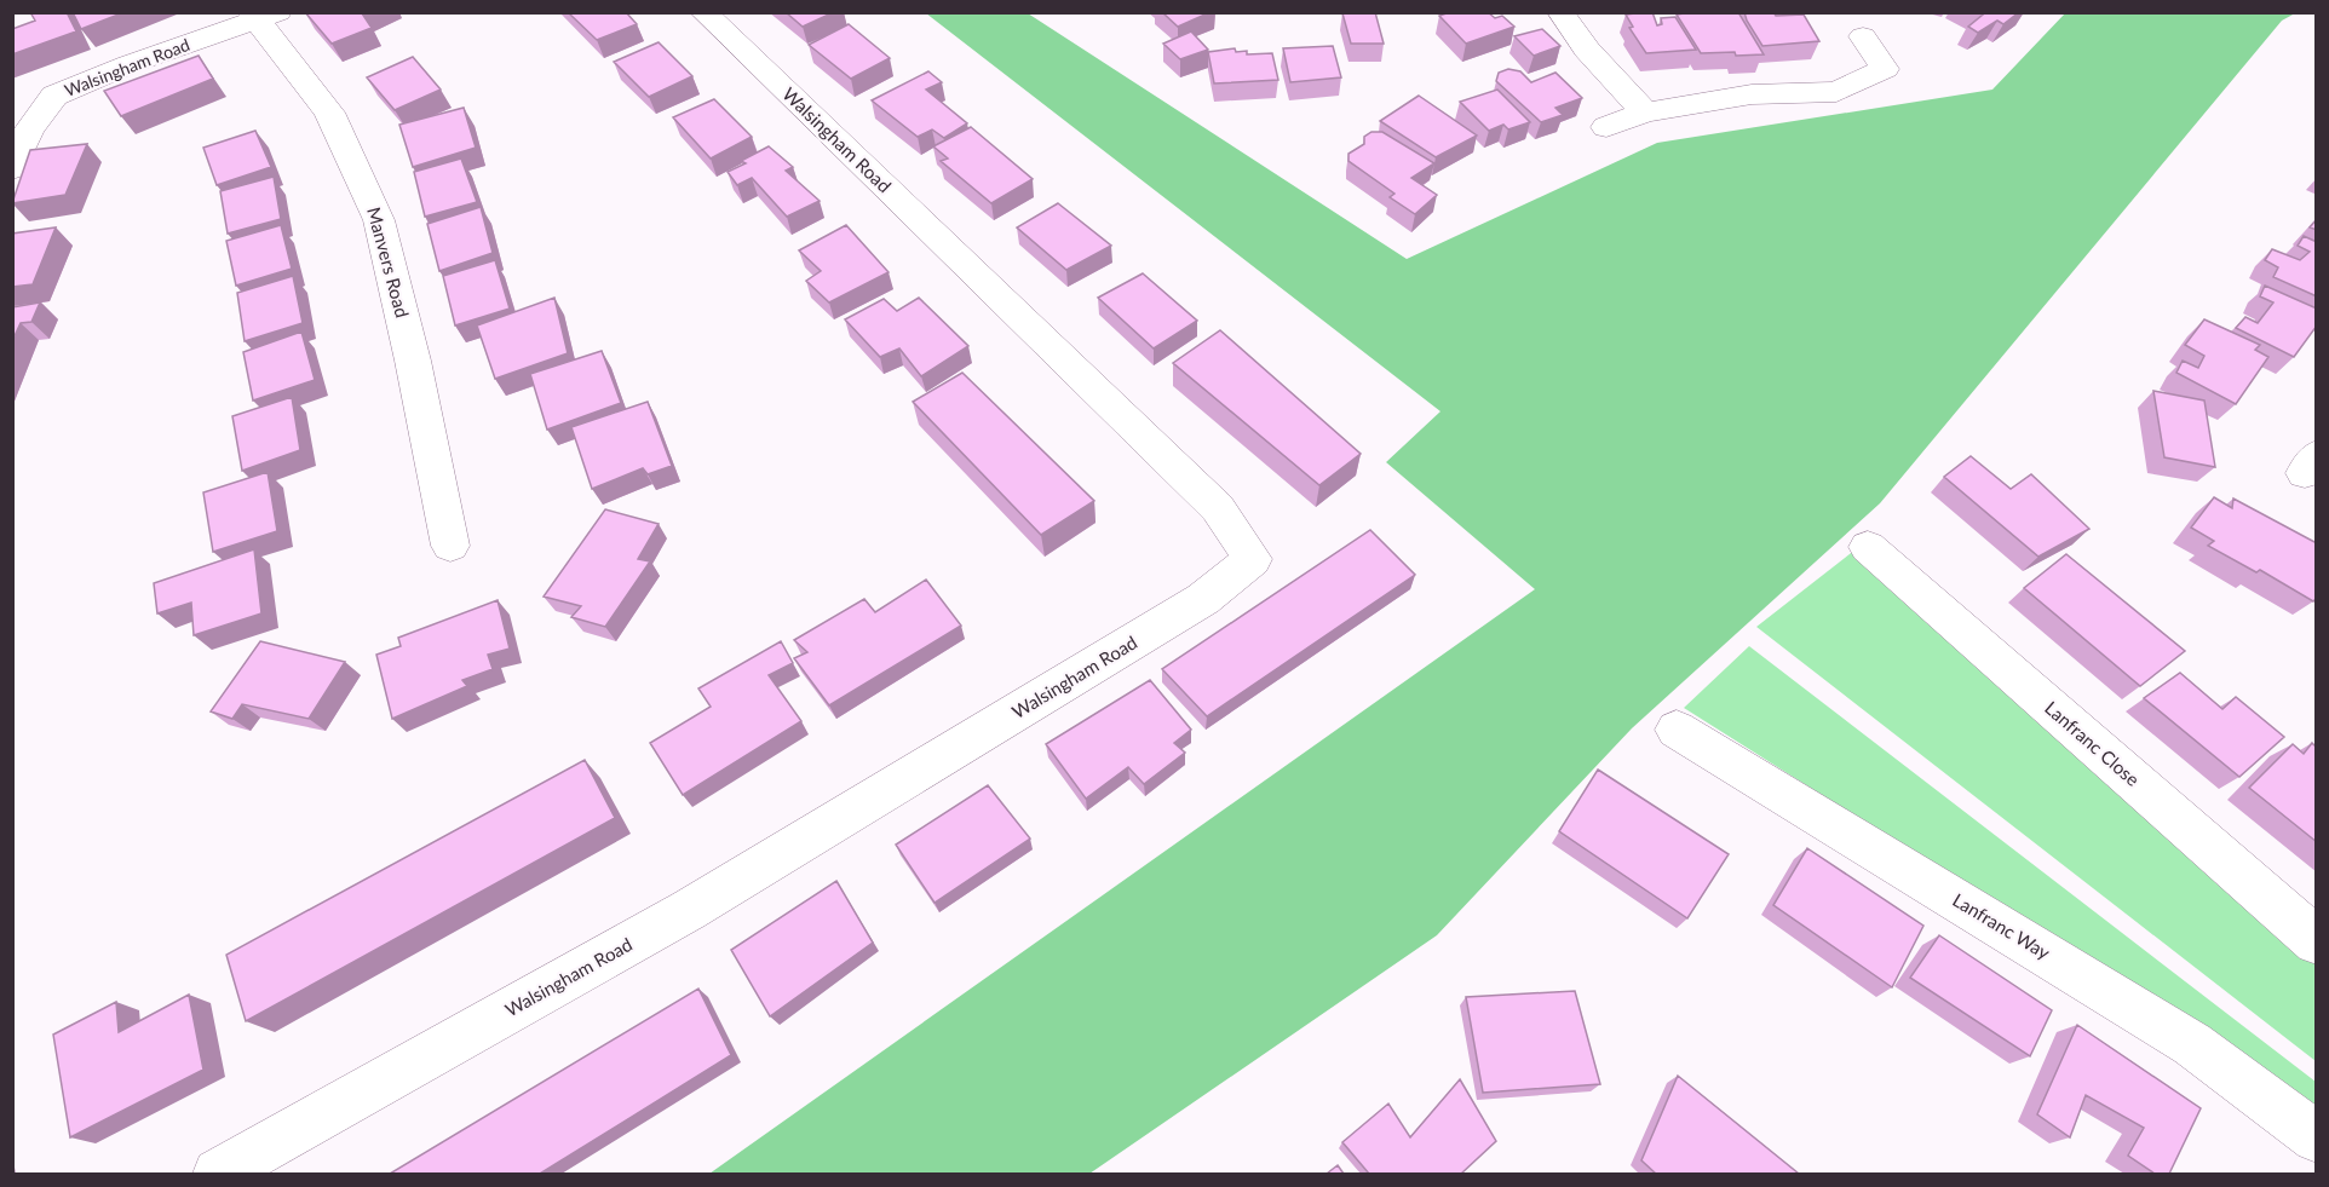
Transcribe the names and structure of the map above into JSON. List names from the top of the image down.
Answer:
{
  "streets": {
    "street": [
      "Walsingham Road",
      "Manvers Road",
      "Lanfranc Close",
      "Lanfranc Way"
    ]
  },
  "crossings": [
    ["Walsingham Road", "Manvers Road"]
  ]
}
